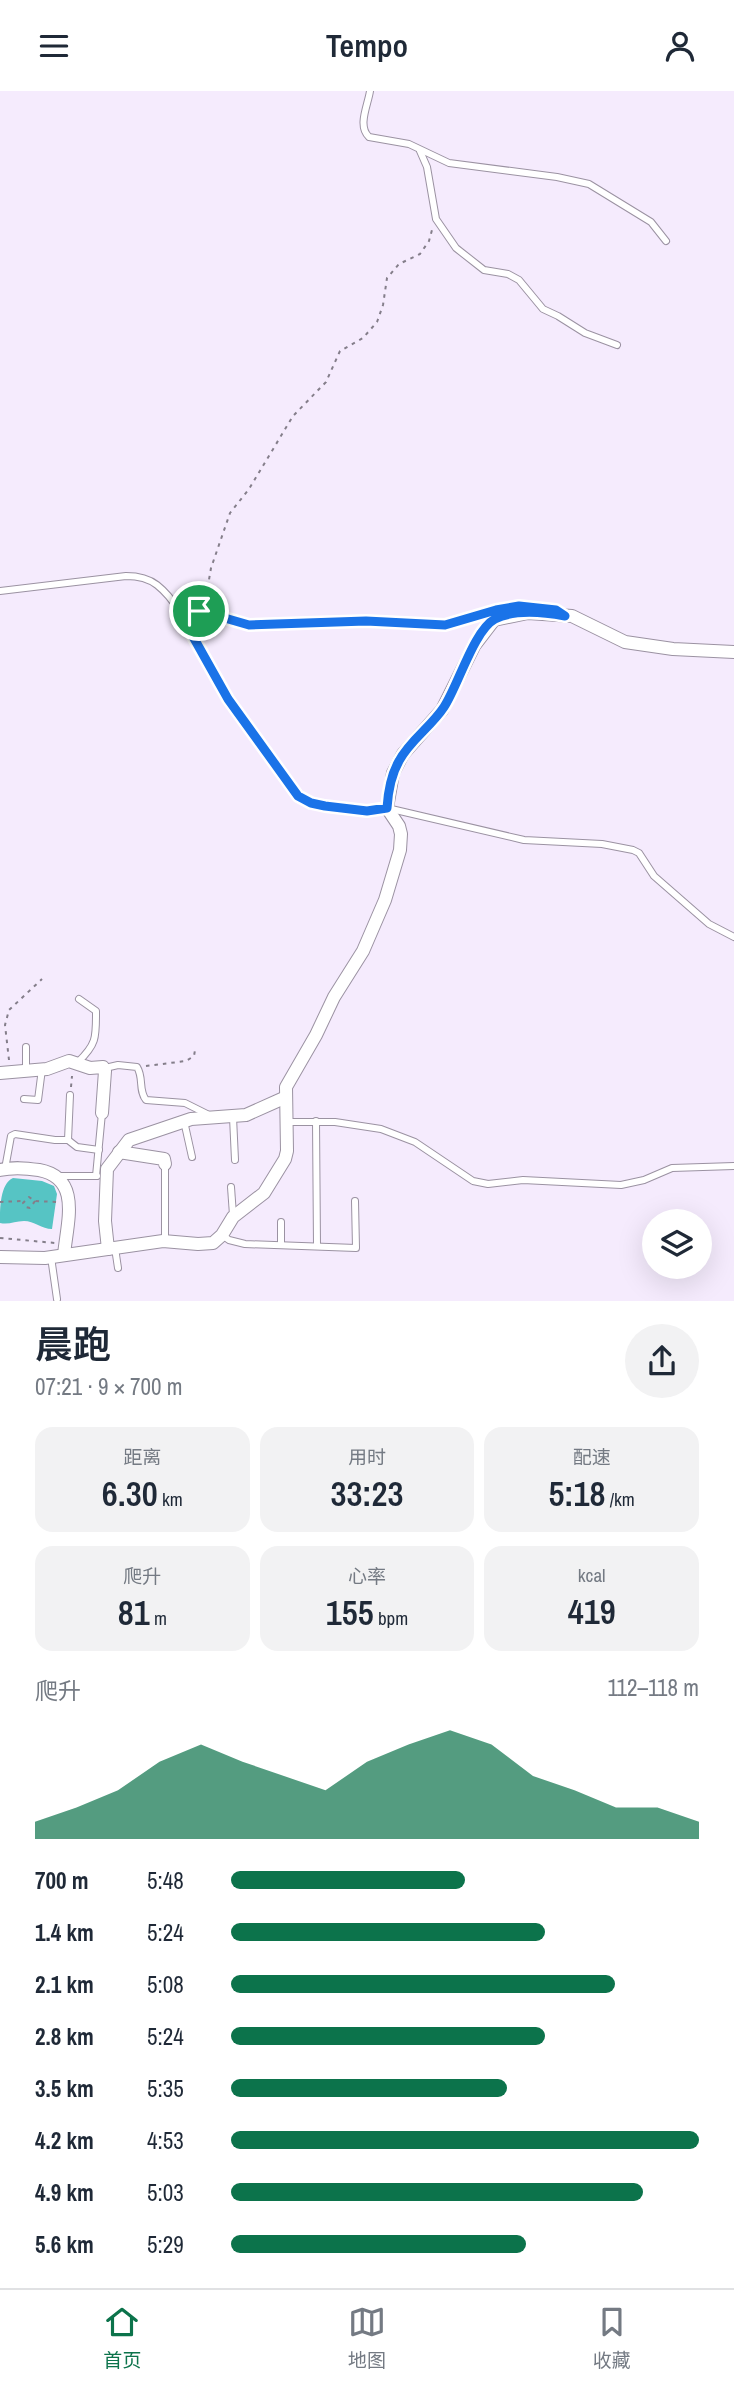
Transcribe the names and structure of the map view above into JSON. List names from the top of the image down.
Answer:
{
  "page": {
    "header": "Tempo",
    "heading": ["晨跑", "07:21 · 9 × 700 m"],
    "stats": [
      ["距离", "6.30 km"],
      ["用时", "33:23"],
      ["配速", "5:18 /km"],
      ["爬升", "81 m"],
      ["心率", "155 bpm"],
      ["kcal", "419"]
    ],
    "chart": ["爬升", "112–118 m"],
    "list": [
      {
        "name": "700 m",
        "note": "5:48"
      },
      {
        "name": "1.4 km",
        "note": "5:24"
      },
      {
        "name": "2.1 km",
        "note": "5:08"
      },
      {
        "name": "2.8 km",
        "note": "5:24"
      },
      {
        "name": "3.5 km",
        "note": "5:35"
      },
      {
        "name": "4.2 km",
        "note": "4:53"
      },
      {
        "name": "4.9 km",
        "note": "5:03"
      },
      {
        "name": "5.6 km",
        "note": "5:29"
      }
    ],
    "tabs": ["首页", "地图", "收藏"]
  }
}
